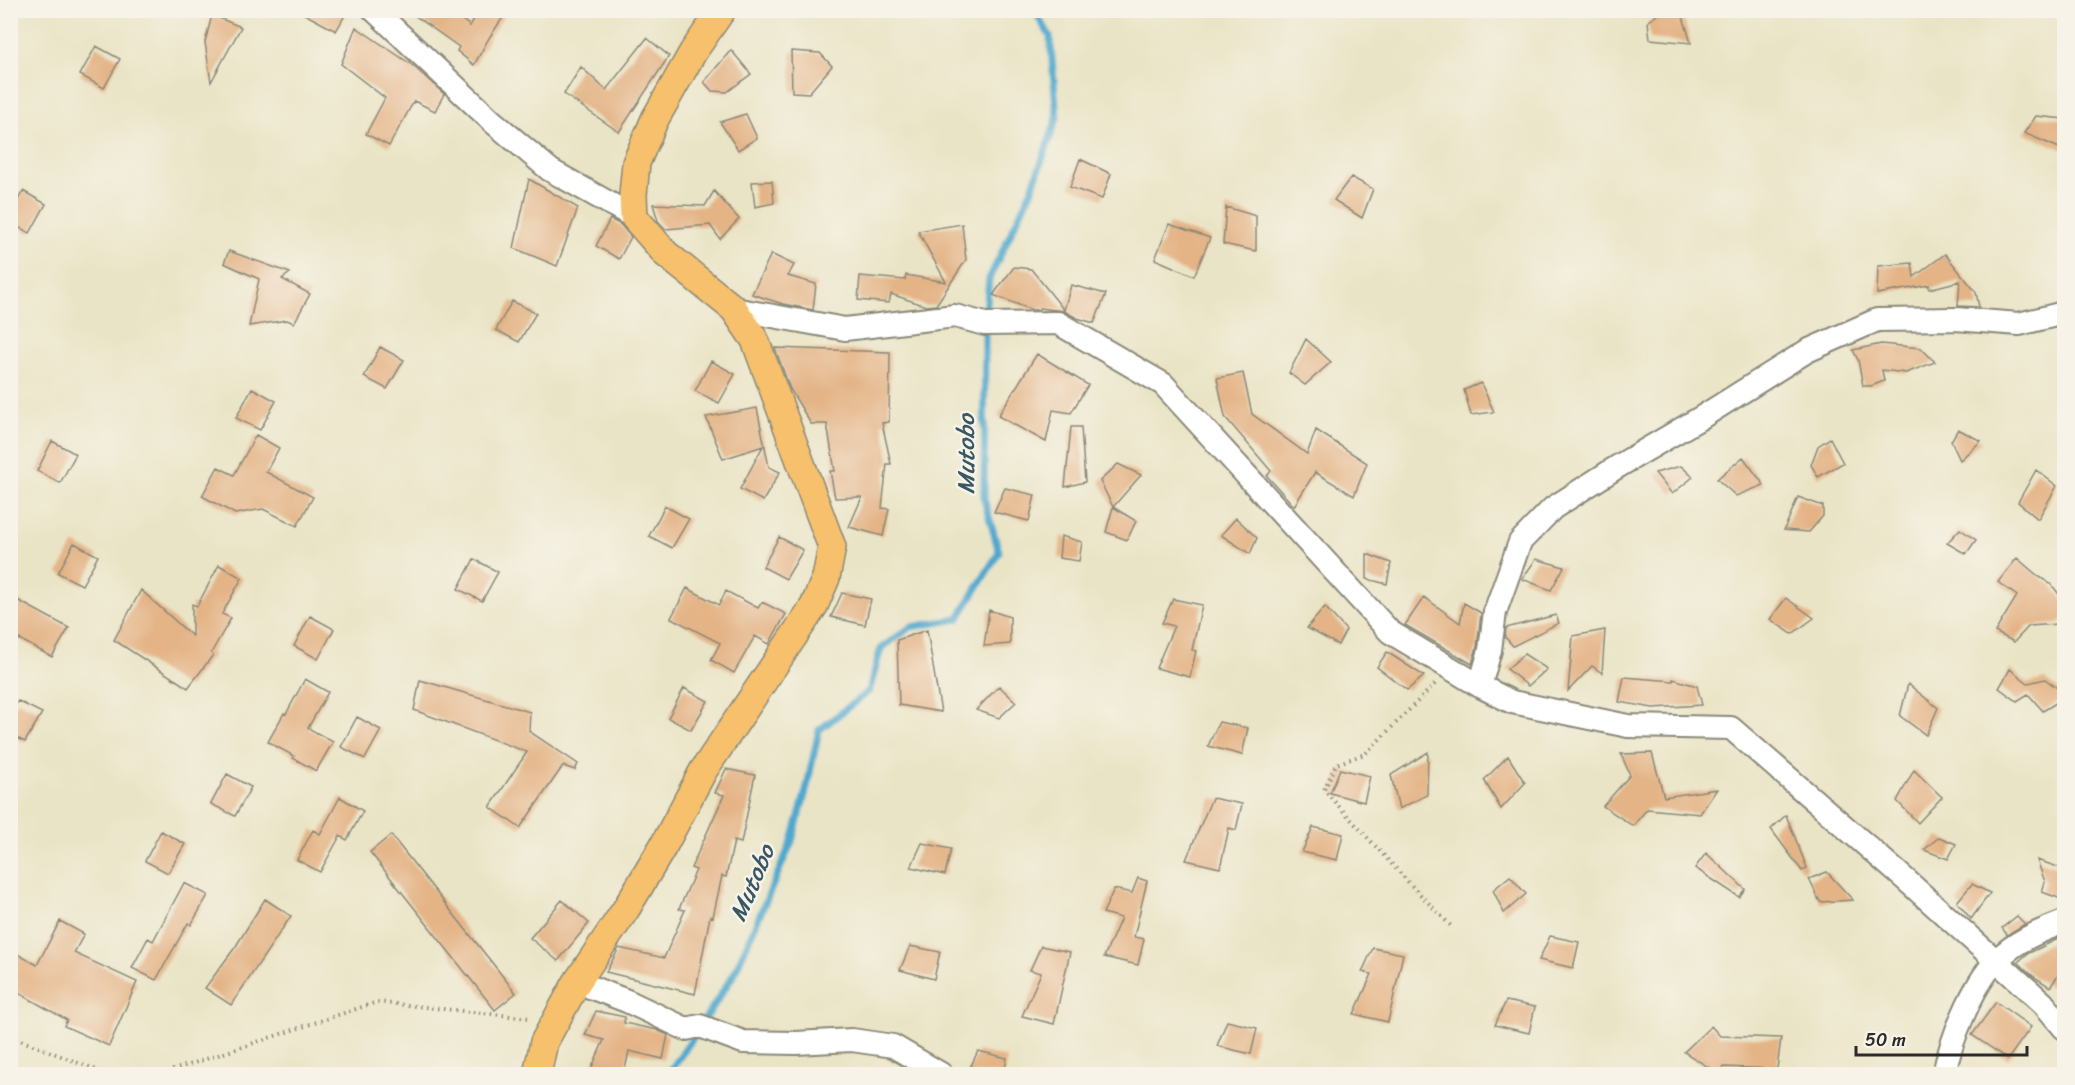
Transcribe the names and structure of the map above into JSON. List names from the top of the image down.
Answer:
{
  "water": ["Mutobo"],
  "scale_bar": "50 m"
}
